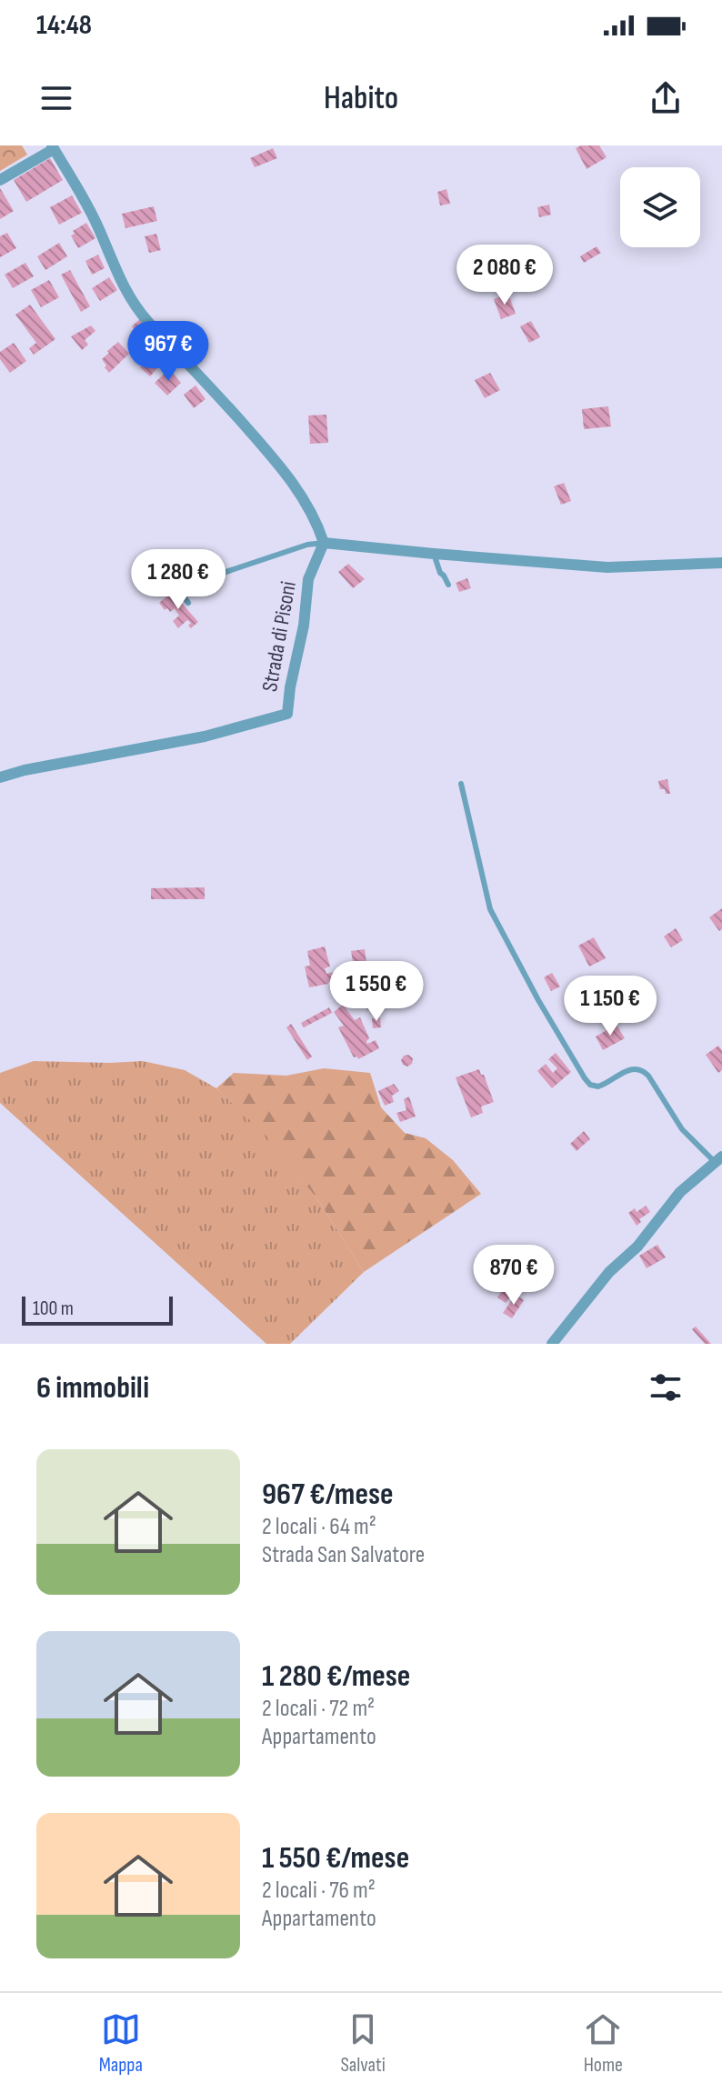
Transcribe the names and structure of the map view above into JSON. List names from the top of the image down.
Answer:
{
  "streets": {
    "street": ["Strada di Pisoni"]
  },
  "scale_bar": "100 m",
  "page": {
    "status": "14:48",
    "header": "Habito",
    "price": [
      "2 080 €",
      "967 €",
      "1 280 €",
      "1 550 €",
      "1 150 €",
      "870 €"
    ],
    "scale": "100 m",
    "heading": "6 immobili",
    "list": [
      {
        "name": "967 €/mese",
        "note": "2 locali · 64 m² · Strada San Salvatore"
      },
      {
        "name": "1 280 €/mese",
        "note": "2 locali · 72 m² · Appartamento"
      },
      {
        "name": "1 550 €/mese",
        "note": "2 locali · 76 m² · Appartamento"
      }
    ],
    "tabs": ["Mappa", "Salvati", "Home"]
  }
}
